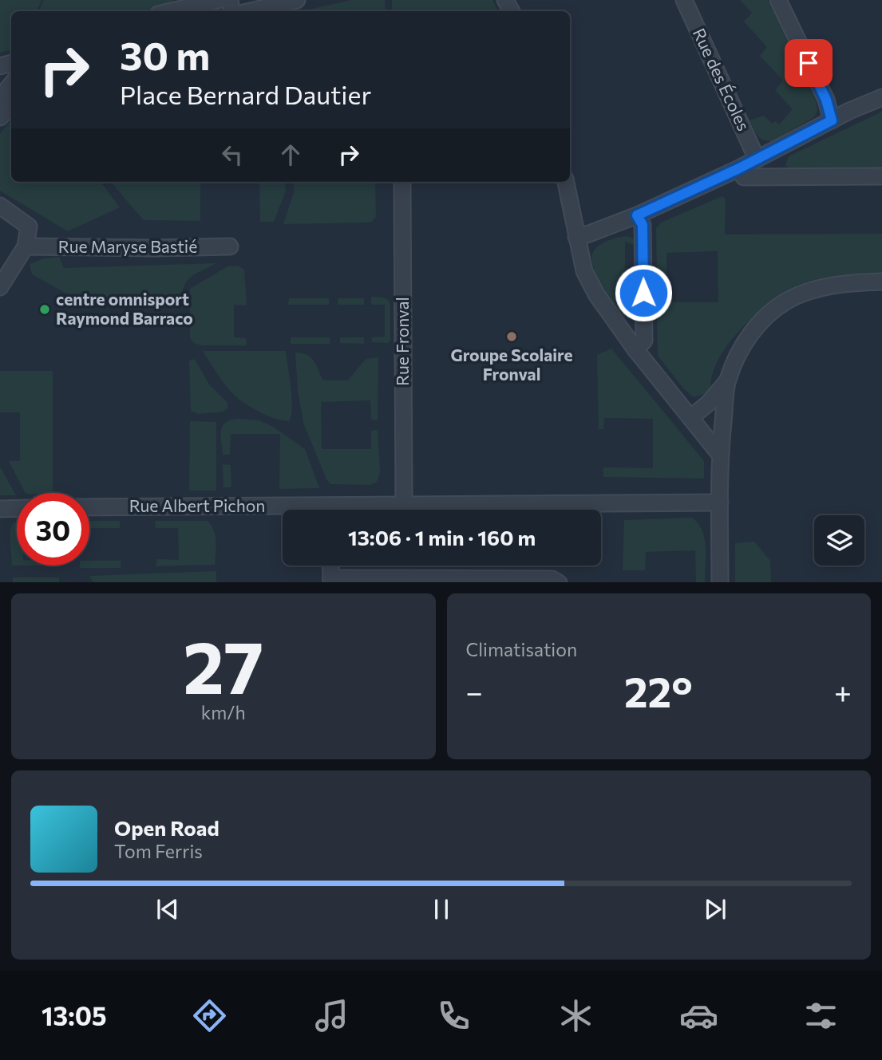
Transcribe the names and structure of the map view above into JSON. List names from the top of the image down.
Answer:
{
  "streets": {
    "street": [
      "Rue des Écoles",
      "Rue Maryse Bastié",
      "Rue Fronval",
      "Rue Albert Pichon"
    ]
  },
  "crossings": [
    ["Rue Fronval", "Rue Albert Pichon"]
  ],
  "places": ["centre omnisport Raymond Barraco", "Groupe Scolaire Fronval"],
  "page": {
    "turn": ["30 m", "Place Bernard Dautier"],
    "limit": "30",
    "trip": "13:06 · 1 min · 160 m",
    "tile": [
      ["27", "km/h"],
      "Climatisation"
    ],
    "heat": ["−", "22°", "+"],
    "song": ["Open Road", "Tom Ferris"],
    "tabs": "13:05"
  }
}
